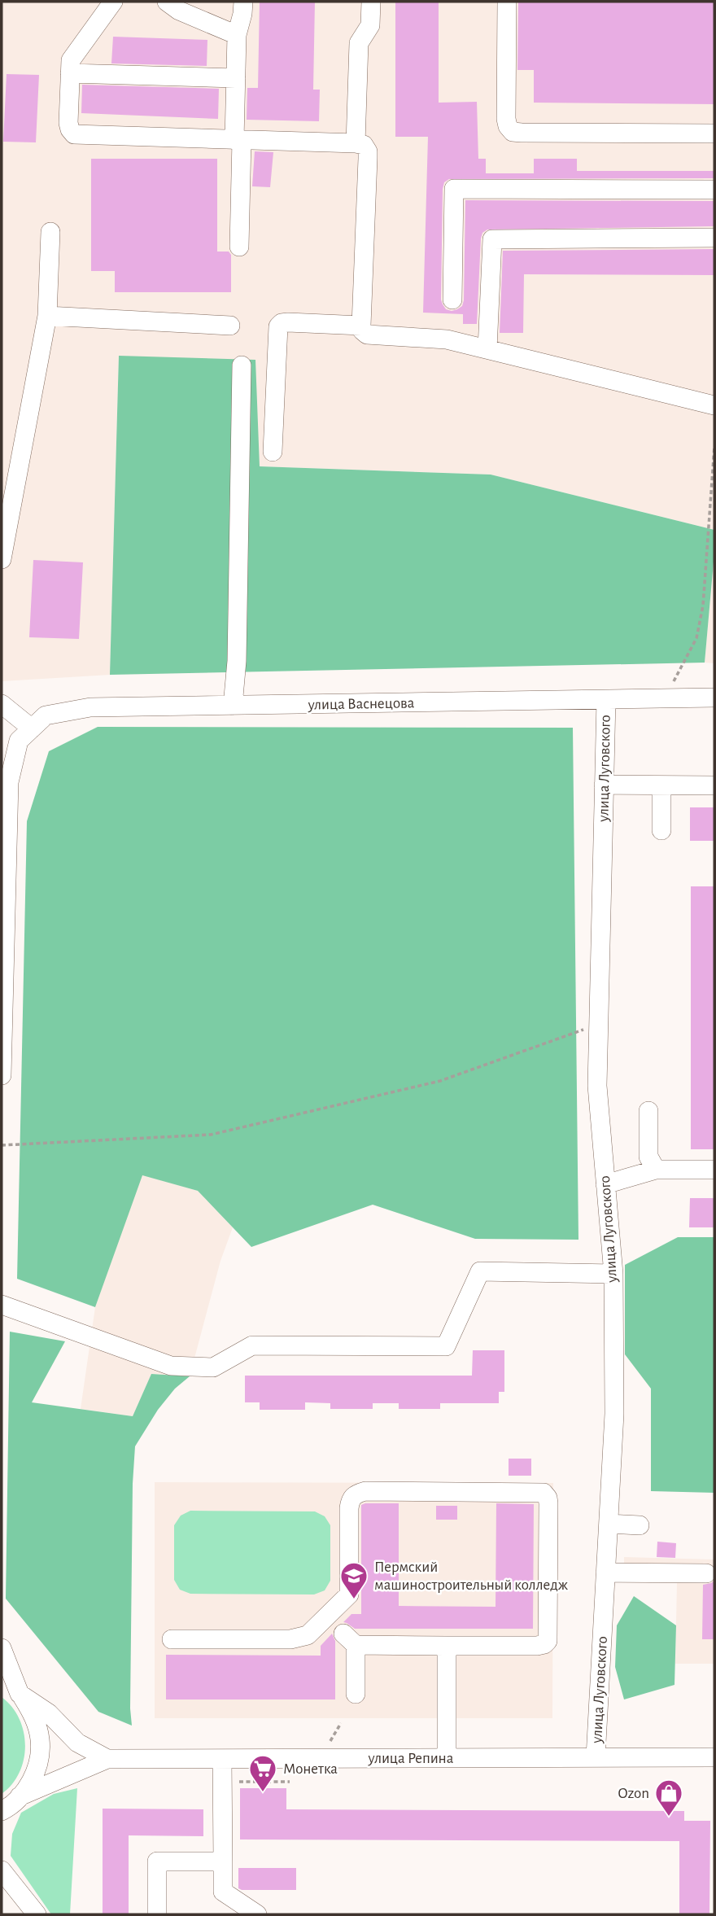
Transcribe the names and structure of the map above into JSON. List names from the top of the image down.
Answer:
{
  "streets": {
    "street": ["улица Васнецова", "улица Луговского", "улица Репина"]
  },
  "crossings": [
    ["улица Васнецова", "улица Луговского"],
    ["улица Луговского", "улица Репина"]
  ],
  "places": {
    "school or university": ["Пермский машиностроительный колледж"],
    "supermarket": ["Монетка"],
    "shop": ["Ozon"]
  }
}
